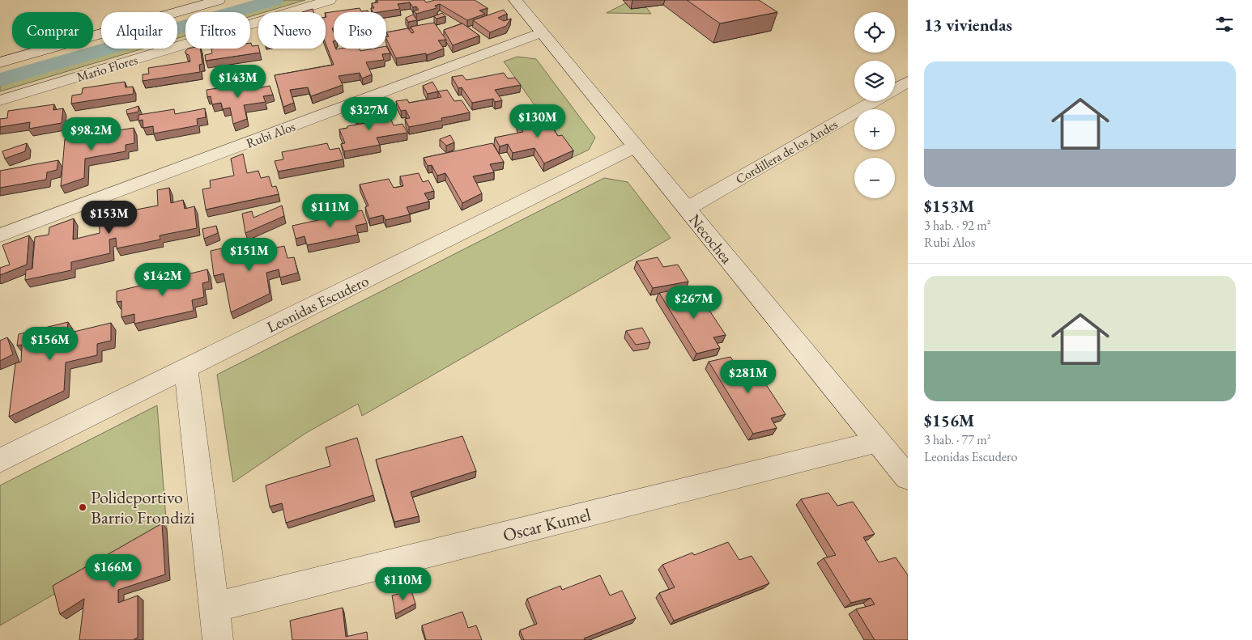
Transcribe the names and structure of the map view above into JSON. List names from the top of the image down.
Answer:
{
  "streets": {
    "street": [
      "Mario Flores",
      "Rubi Alos",
      "Cordillera de los Andes",
      "Necochea",
      "Leonidas Escudero",
      "Oscar Kumel"
    ]
  },
  "crossings": [
    ["Rubi Alos", "Necochea"],
    ["Cordillera de los Andes", "Necochea"],
    ["Necochea", "Leonidas Escudero"],
    ["Necochea", "Oscar Kumel"]
  ],
  "places": ["Polideportivo Barrio Frondizi"],
  "page": {
    "heading": "13 viviendas",
    "map_buttons": ["+", "−"],
    "chip": [
      "Comprar",
      "Alquilar",
      "Filtros",
      "Nuevo",
      "Piso"
    ],
    "list": [
      {
        "name": "$153M",
        "note": "3 hab. · 92 m² · Rubi Alos"
      },
      {
        "name": "$156M",
        "note": "3 hab. · 77 m² · Leonidas Escudero"
      }
    ],
    "price": [
      "$143M",
      "$327M",
      "$130M",
      "$98.2M",
      "$111M",
      "$153M",
      "$151M",
      "$142M",
      "$267M",
      "$156M",
      "$281M",
      "$166M",
      "$110M"
    ]
  }
}
